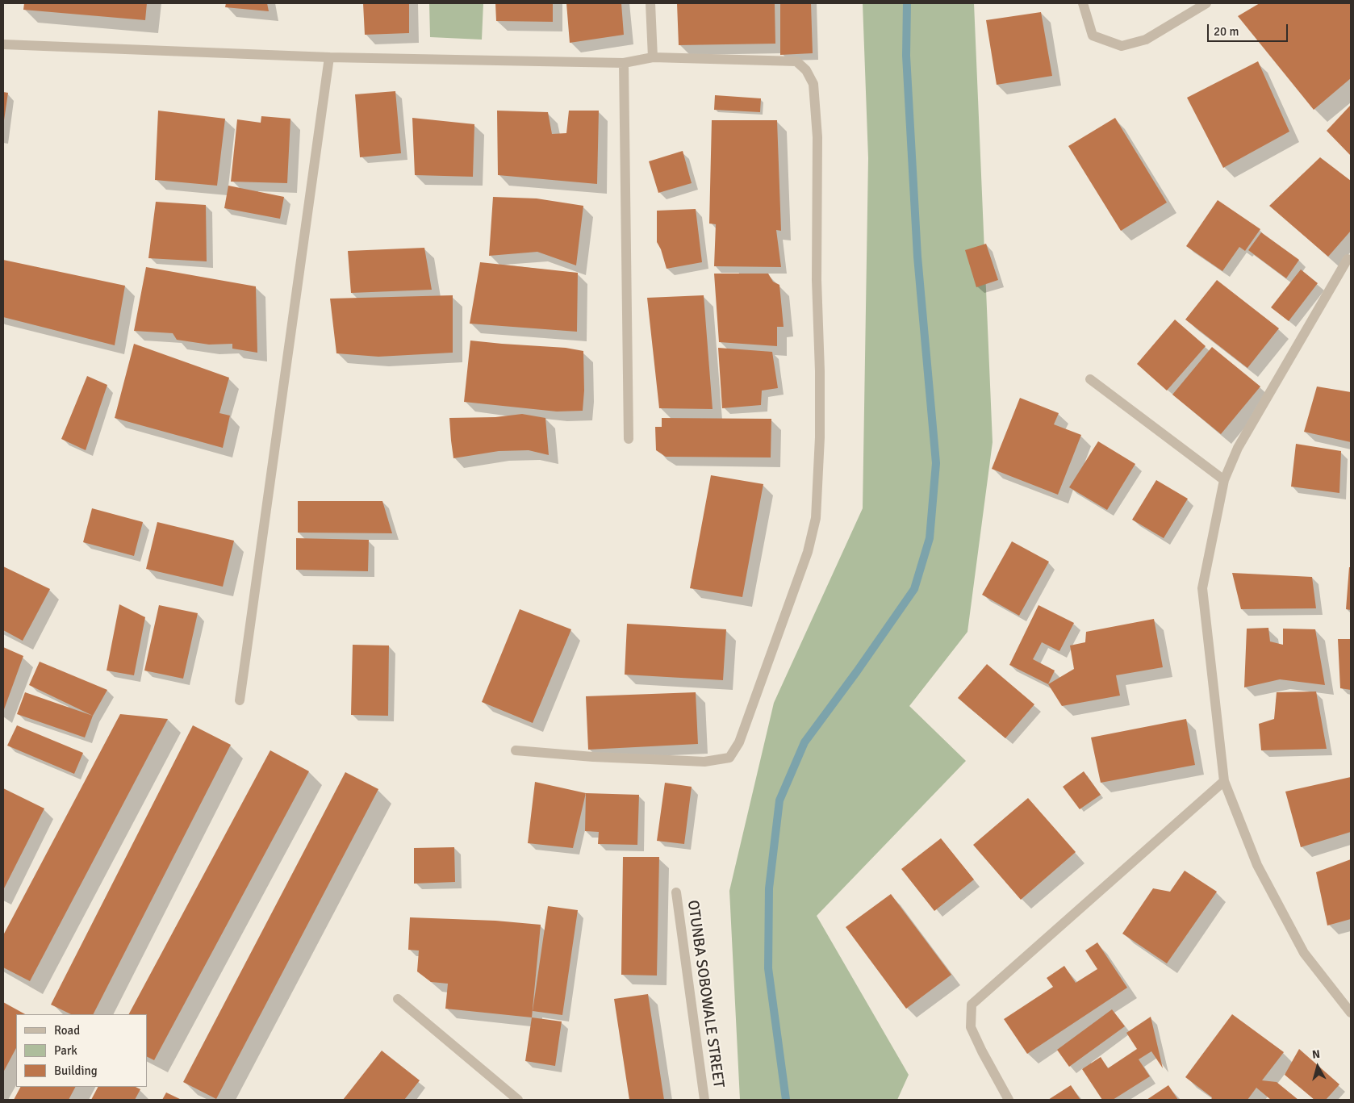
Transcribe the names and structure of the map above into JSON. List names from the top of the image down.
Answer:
{
  "streets": {
    "street": ["OTUNBA SOBOWALE STREET"]
  },
  "legend": ["Road", "Park", "Building"],
  "scale_bar": "20 m",
  "north": "top"
}
